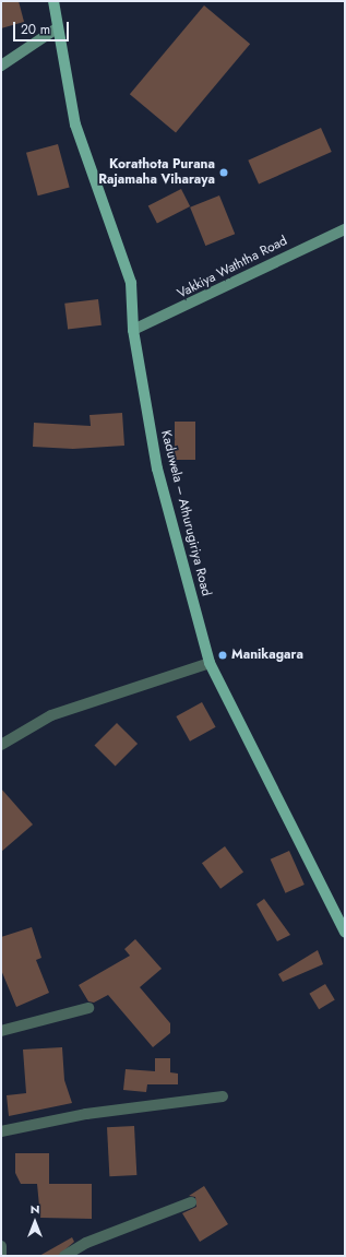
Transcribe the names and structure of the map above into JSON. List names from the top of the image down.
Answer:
{
  "streets": {
    "main road": ["Kaduwela – Athurugiriya Road"],
    "street": ["Vakkiya Waththa Road"]
  },
  "crossings": [
    ["Vakkiya Waththa Road", "Kaduwela – Athurugiriya Road"]
  ],
  "places": ["Korathota Purana Rajamaha Viharaya", "Manikagara"],
  "scale_bar": "20 m",
  "north": "top"
}
